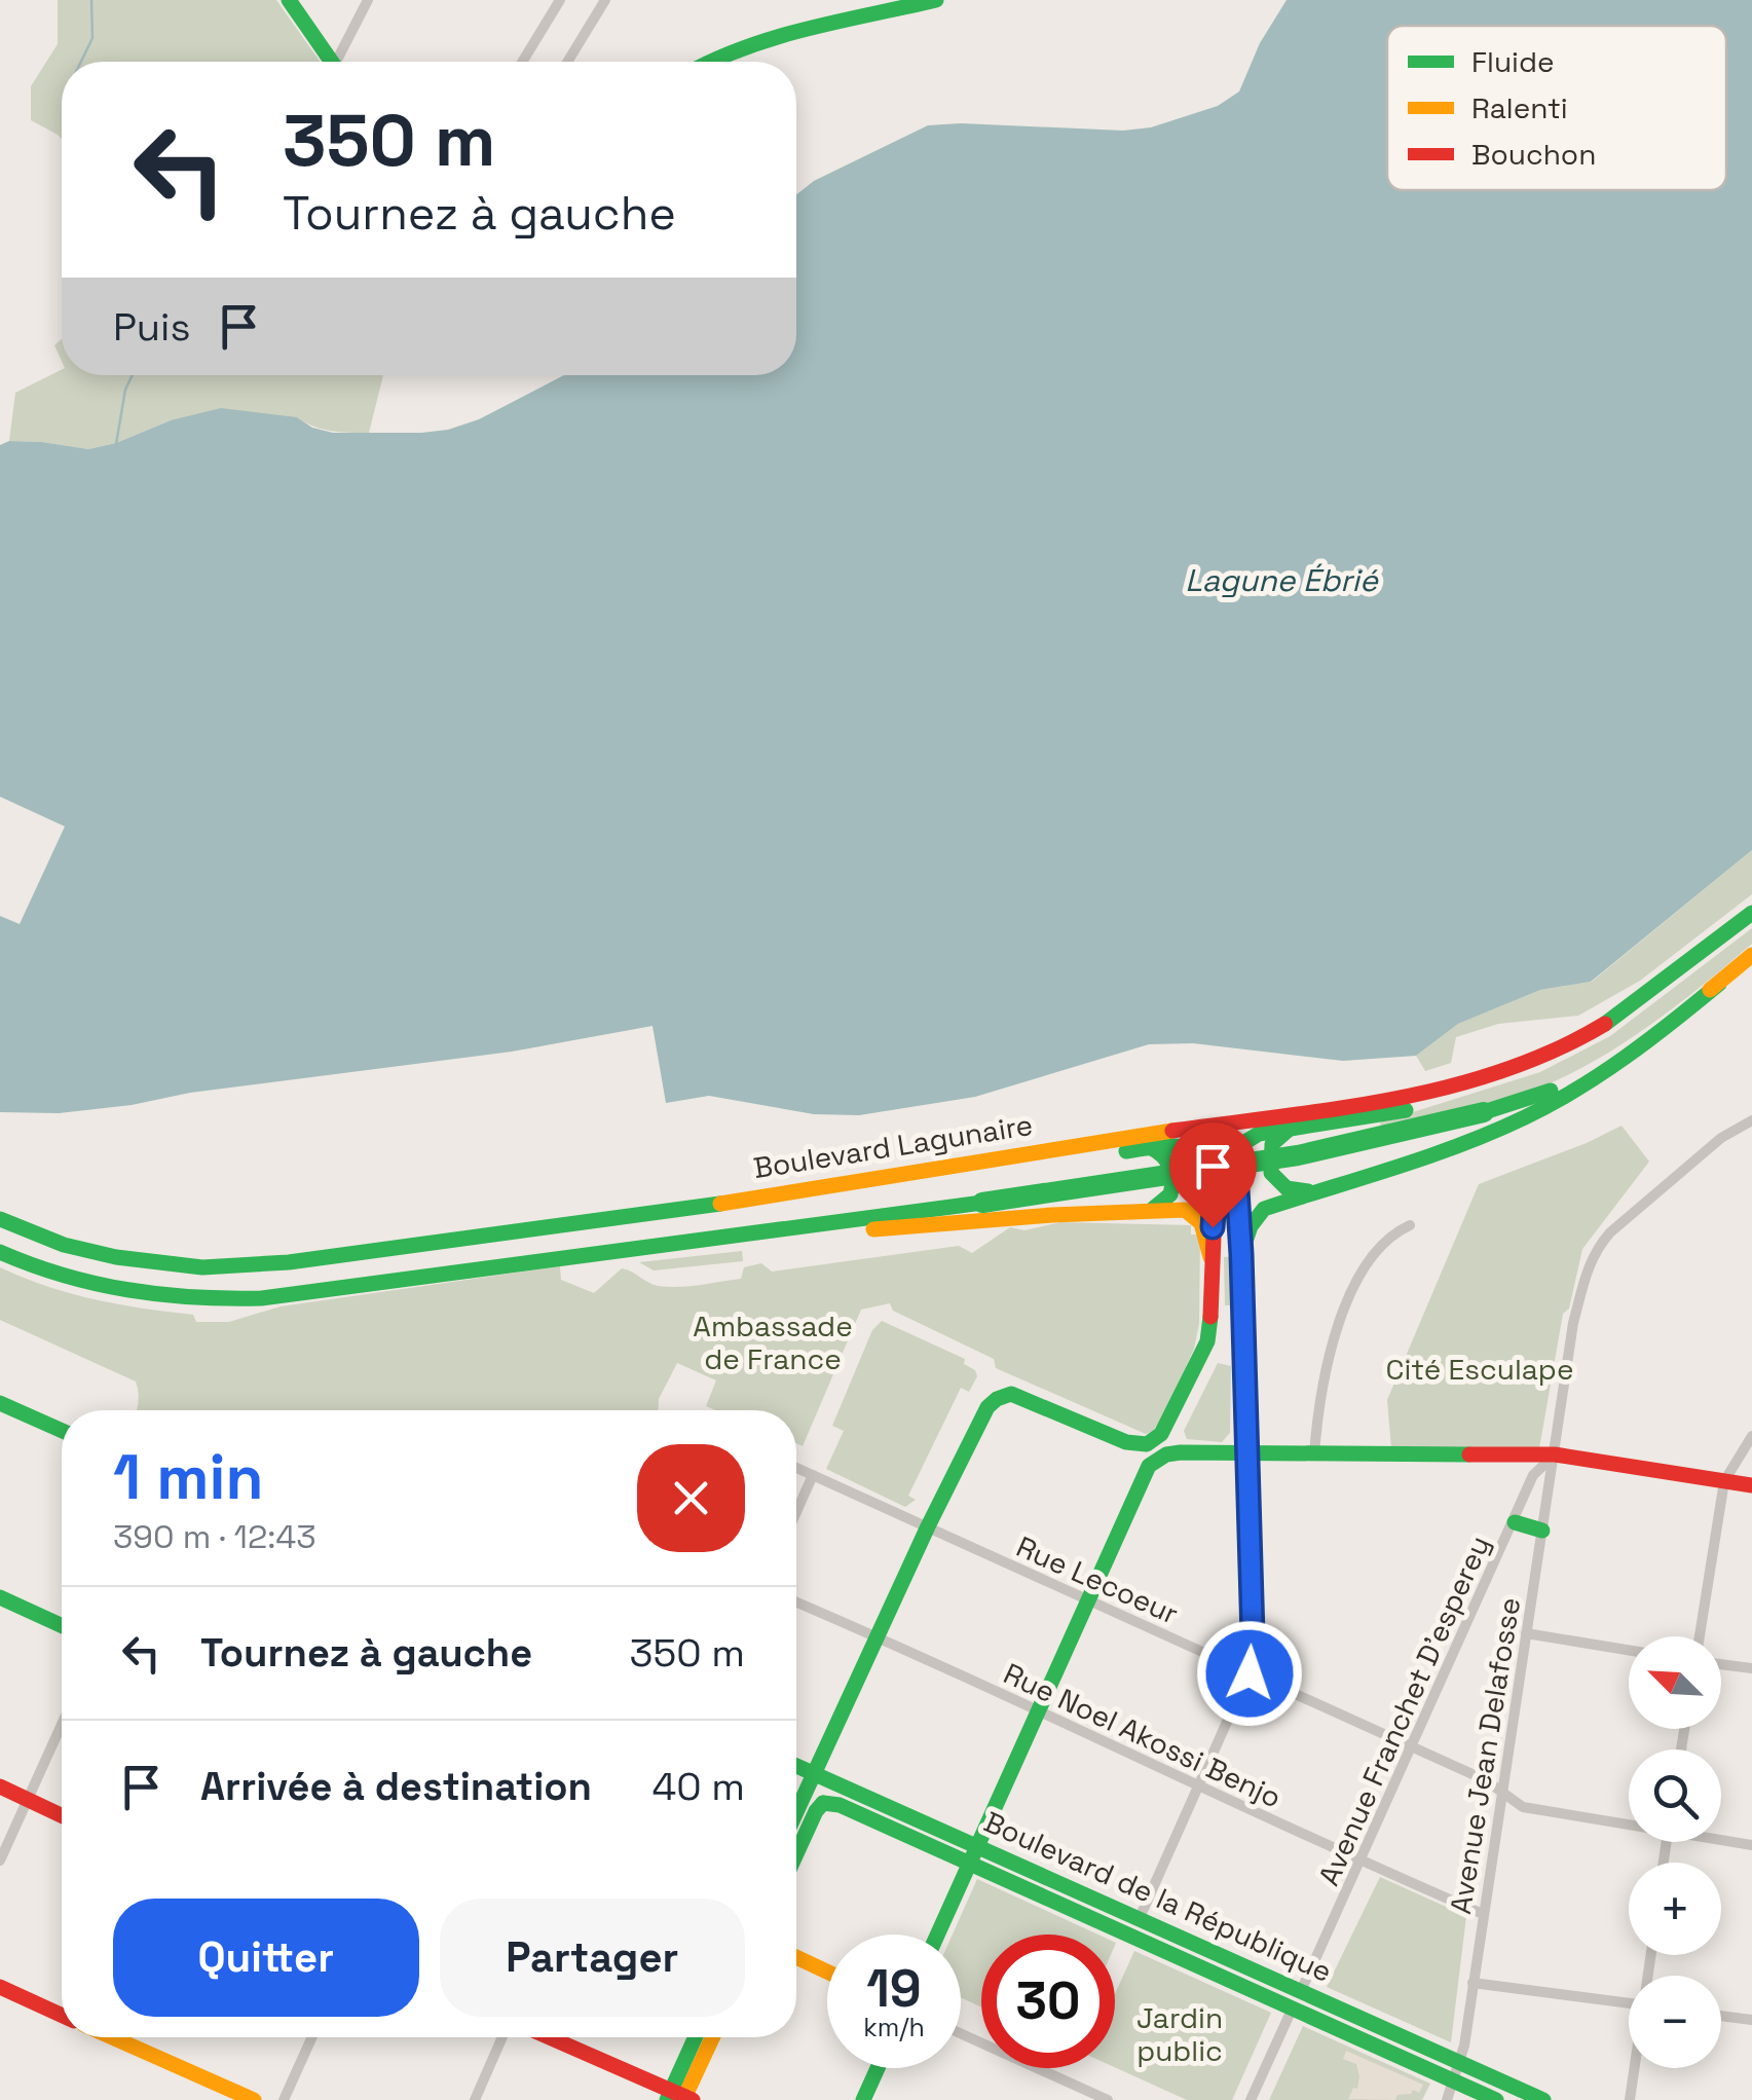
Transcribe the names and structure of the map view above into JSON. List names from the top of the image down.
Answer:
{
  "streets": {
    "main road": ["Boulevard Lagunaire", "Boulevard de la République"],
    "street": [
      "Rue Lecoeur",
      "Avenue Franchet D'esperey",
      "Rue Noel Akossi Benjo",
      "Avenue Jean Delafosse"
    ]
  },
  "crossings": [
    ["Rue Lecoeur", "Avenue Franchet D'esperey"],
    ["Rue Lecoeur", "Avenue Jean Delafosse"],
    ["Avenue Franchet D'esperey", "Rue Noel Akossi Benjo"],
    ["Avenue Franchet D'esperey", "Avenue Jean Delafosse"],
    ["Avenue Franchet D'esperey", "Boulevard de la République"],
    ["Rue Noel Akossi Benjo", "Avenue Jean Delafosse"],
    ["Avenue Jean Delafosse", "Boulevard de la République"]
  ],
  "water": ["Lagune Ébrié"],
  "parks": ["Ambassade de France", "Cité Esculape", "Jardin public"],
  "legend": ["Fluide", "Ralenti", "Bouchon"],
  "north": "top left",
  "page": {
    "turn": ["350 m", "Tournez à gauche"],
    "then": "Puis",
    "heading": ["1 min", "390 m · 12:43"],
    "list": [
      {
        "name": "Tournez à gauche",
        "value": "350 m"
      },
      {
        "name": "Arrivée à destination",
        "value": "40 m"
      }
    ],
    "map_buttons": ["+", "−"],
    "buttons": ["Quitter", "Partager"],
    "speed": "19 km/h",
    "limit": "30"
  }
}
